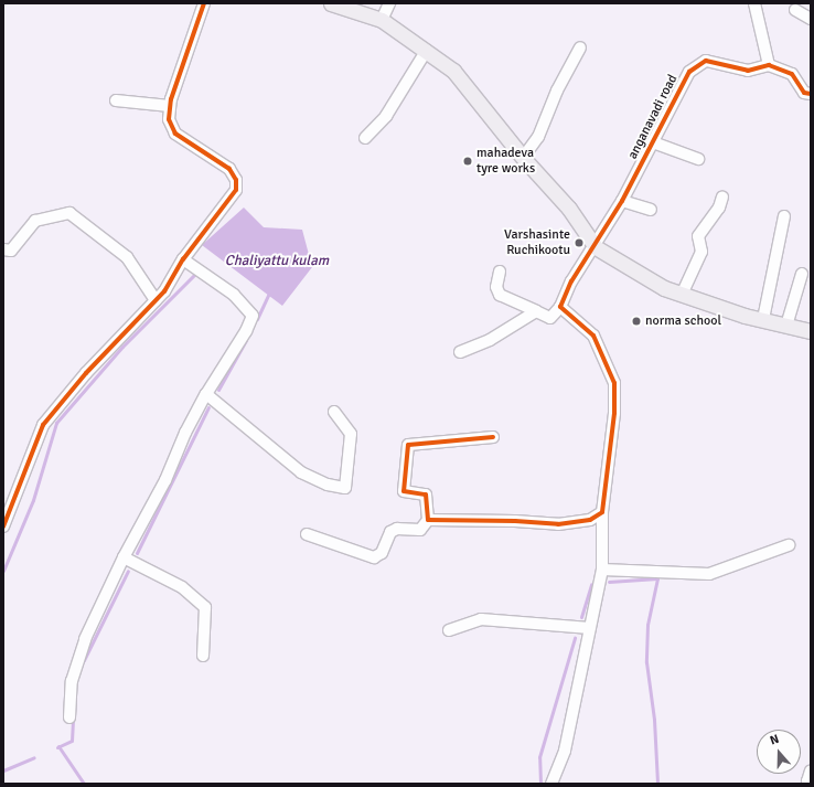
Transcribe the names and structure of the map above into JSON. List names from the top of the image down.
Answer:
{
  "streets": {
    "street": ["anganavadi road"]
  },
  "water": ["Chaliyattu kulam"],
  "places": ["mahadeva tyre works", "Varshasinte Ruchikootu", "norma school"],
  "north": "top"
}
